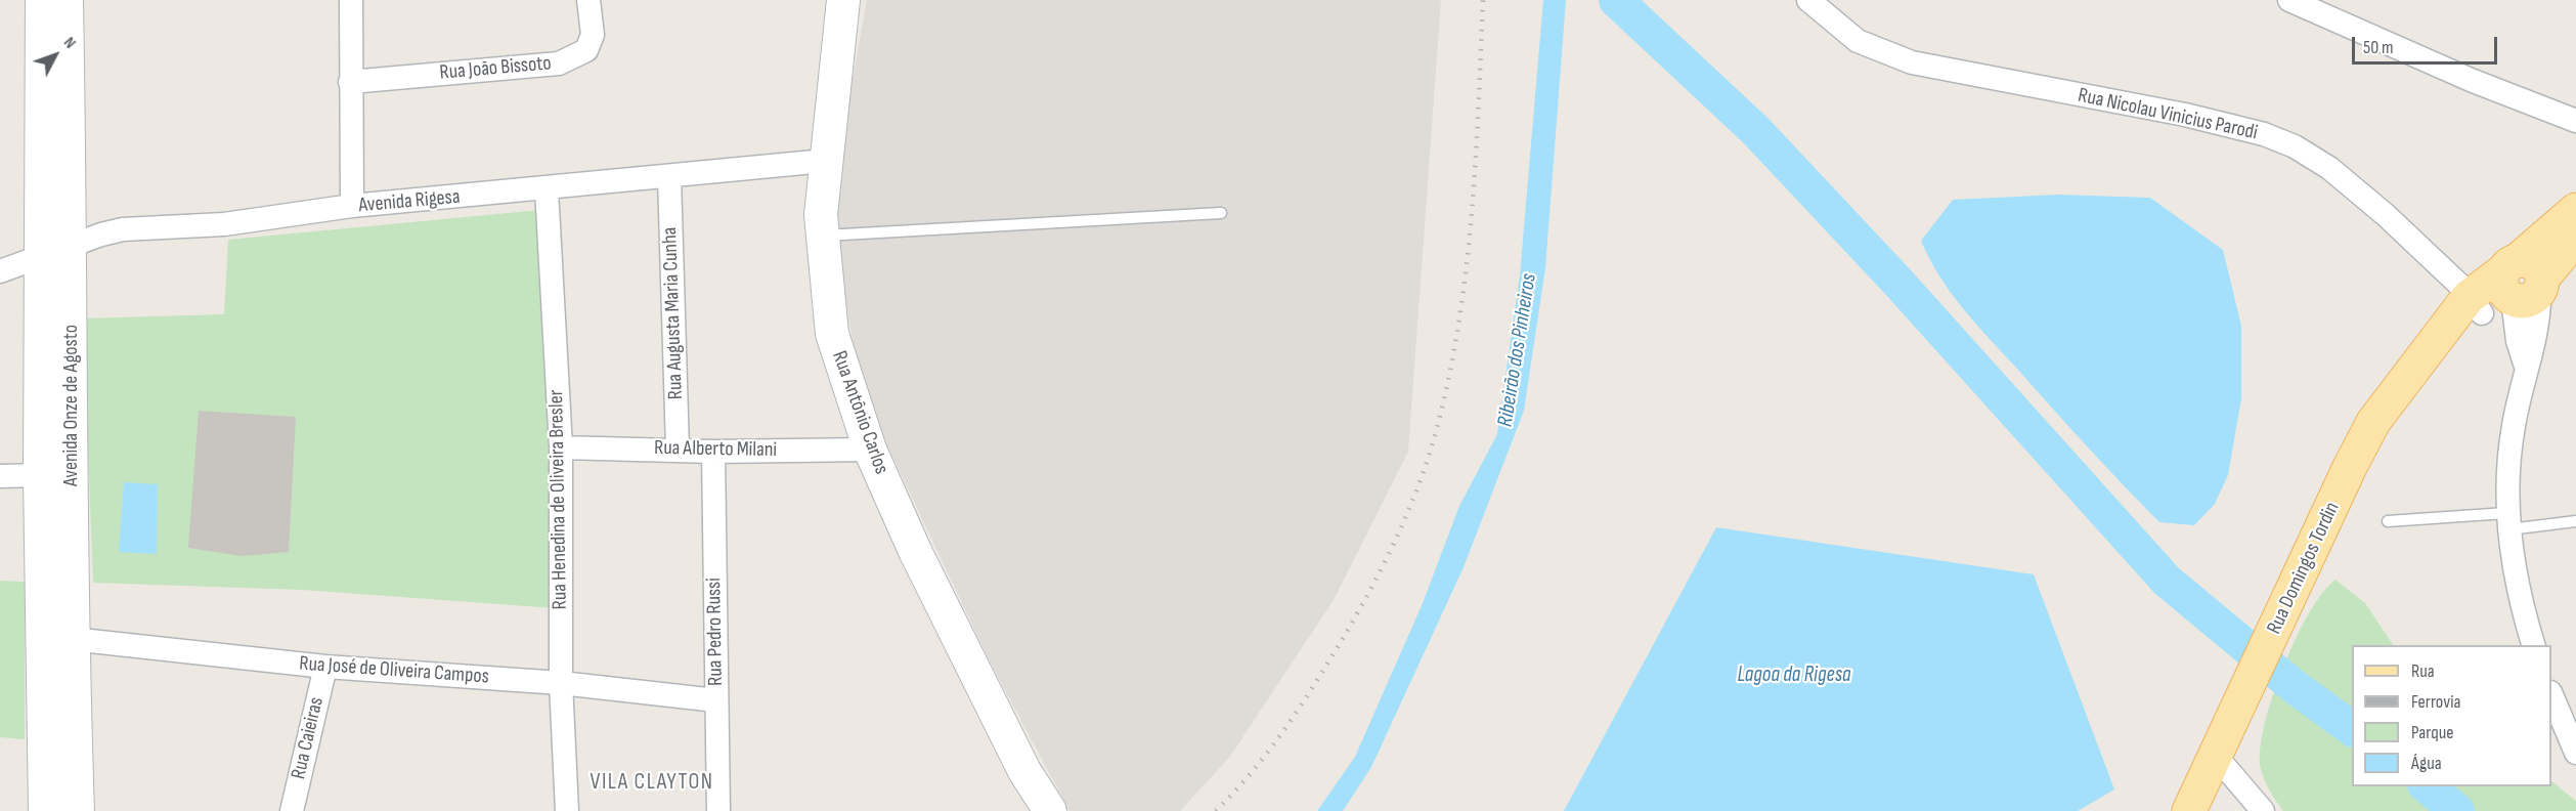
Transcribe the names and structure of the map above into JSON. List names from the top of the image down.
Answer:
{
  "streets": {
    "main road": ["Avenida Onze de Agosto", "Rua Antônio Carlos", "Rua Domingos Tordin"],
    "street": [
      "Rua João Bissoto",
      "Rua Nicolau Vinicius Parodi",
      "Avenida Rigesa",
      "Rua Augusta Maria Cunha",
      "Rua Alberto Milani",
      "Rua Henedina de Oliveira Bresler",
      "Rua Pedro Russi",
      "Rua José de Oliveira Campos",
      "Rua Caieiras"
    ]
  },
  "crossings": [
    ["Rua Nicolau Vinicius Parodi", "Rua Domingos Tordin"],
    ["Avenida Rigesa", "Rua Augusta Maria Cunha"],
    ["Avenida Rigesa", "Avenida Onze de Agosto"],
    ["Avenida Rigesa", "Rua Antônio Carlos"],
    ["Avenida Rigesa", "Rua Henedina de Oliveira Bresler"],
    ["Rua Augusta Maria Cunha", "Rua Alberto Milani"],
    ["Avenida Onze de Agosto", "Rua José de Oliveira Campos"],
    ["Rua Antônio Carlos", "Rua Alberto Milani"],
    ["Rua Alberto Milani", "Rua Henedina de Oliveira Bresler"],
    ["Rua Alberto Milani", "Rua Pedro Russi"],
    ["Rua Henedina de Oliveira Bresler", "Rua José de Oliveira Campos"],
    ["Rua Pedro Russi", "Rua José de Oliveira Campos"],
    ["Rua José de Oliveira Campos", "Rua Caieiras"]
  ],
  "districts": ["VILA CLAYTON"],
  "water": ["Ribeirão dos Pinheiros", "Lagoa da Rigesa"],
  "legend": [
    "Rua",
    "Ferrovia",
    "Parque",
    "Água"
  ],
  "scale_bar": "50 m",
  "north": "top right"
}
